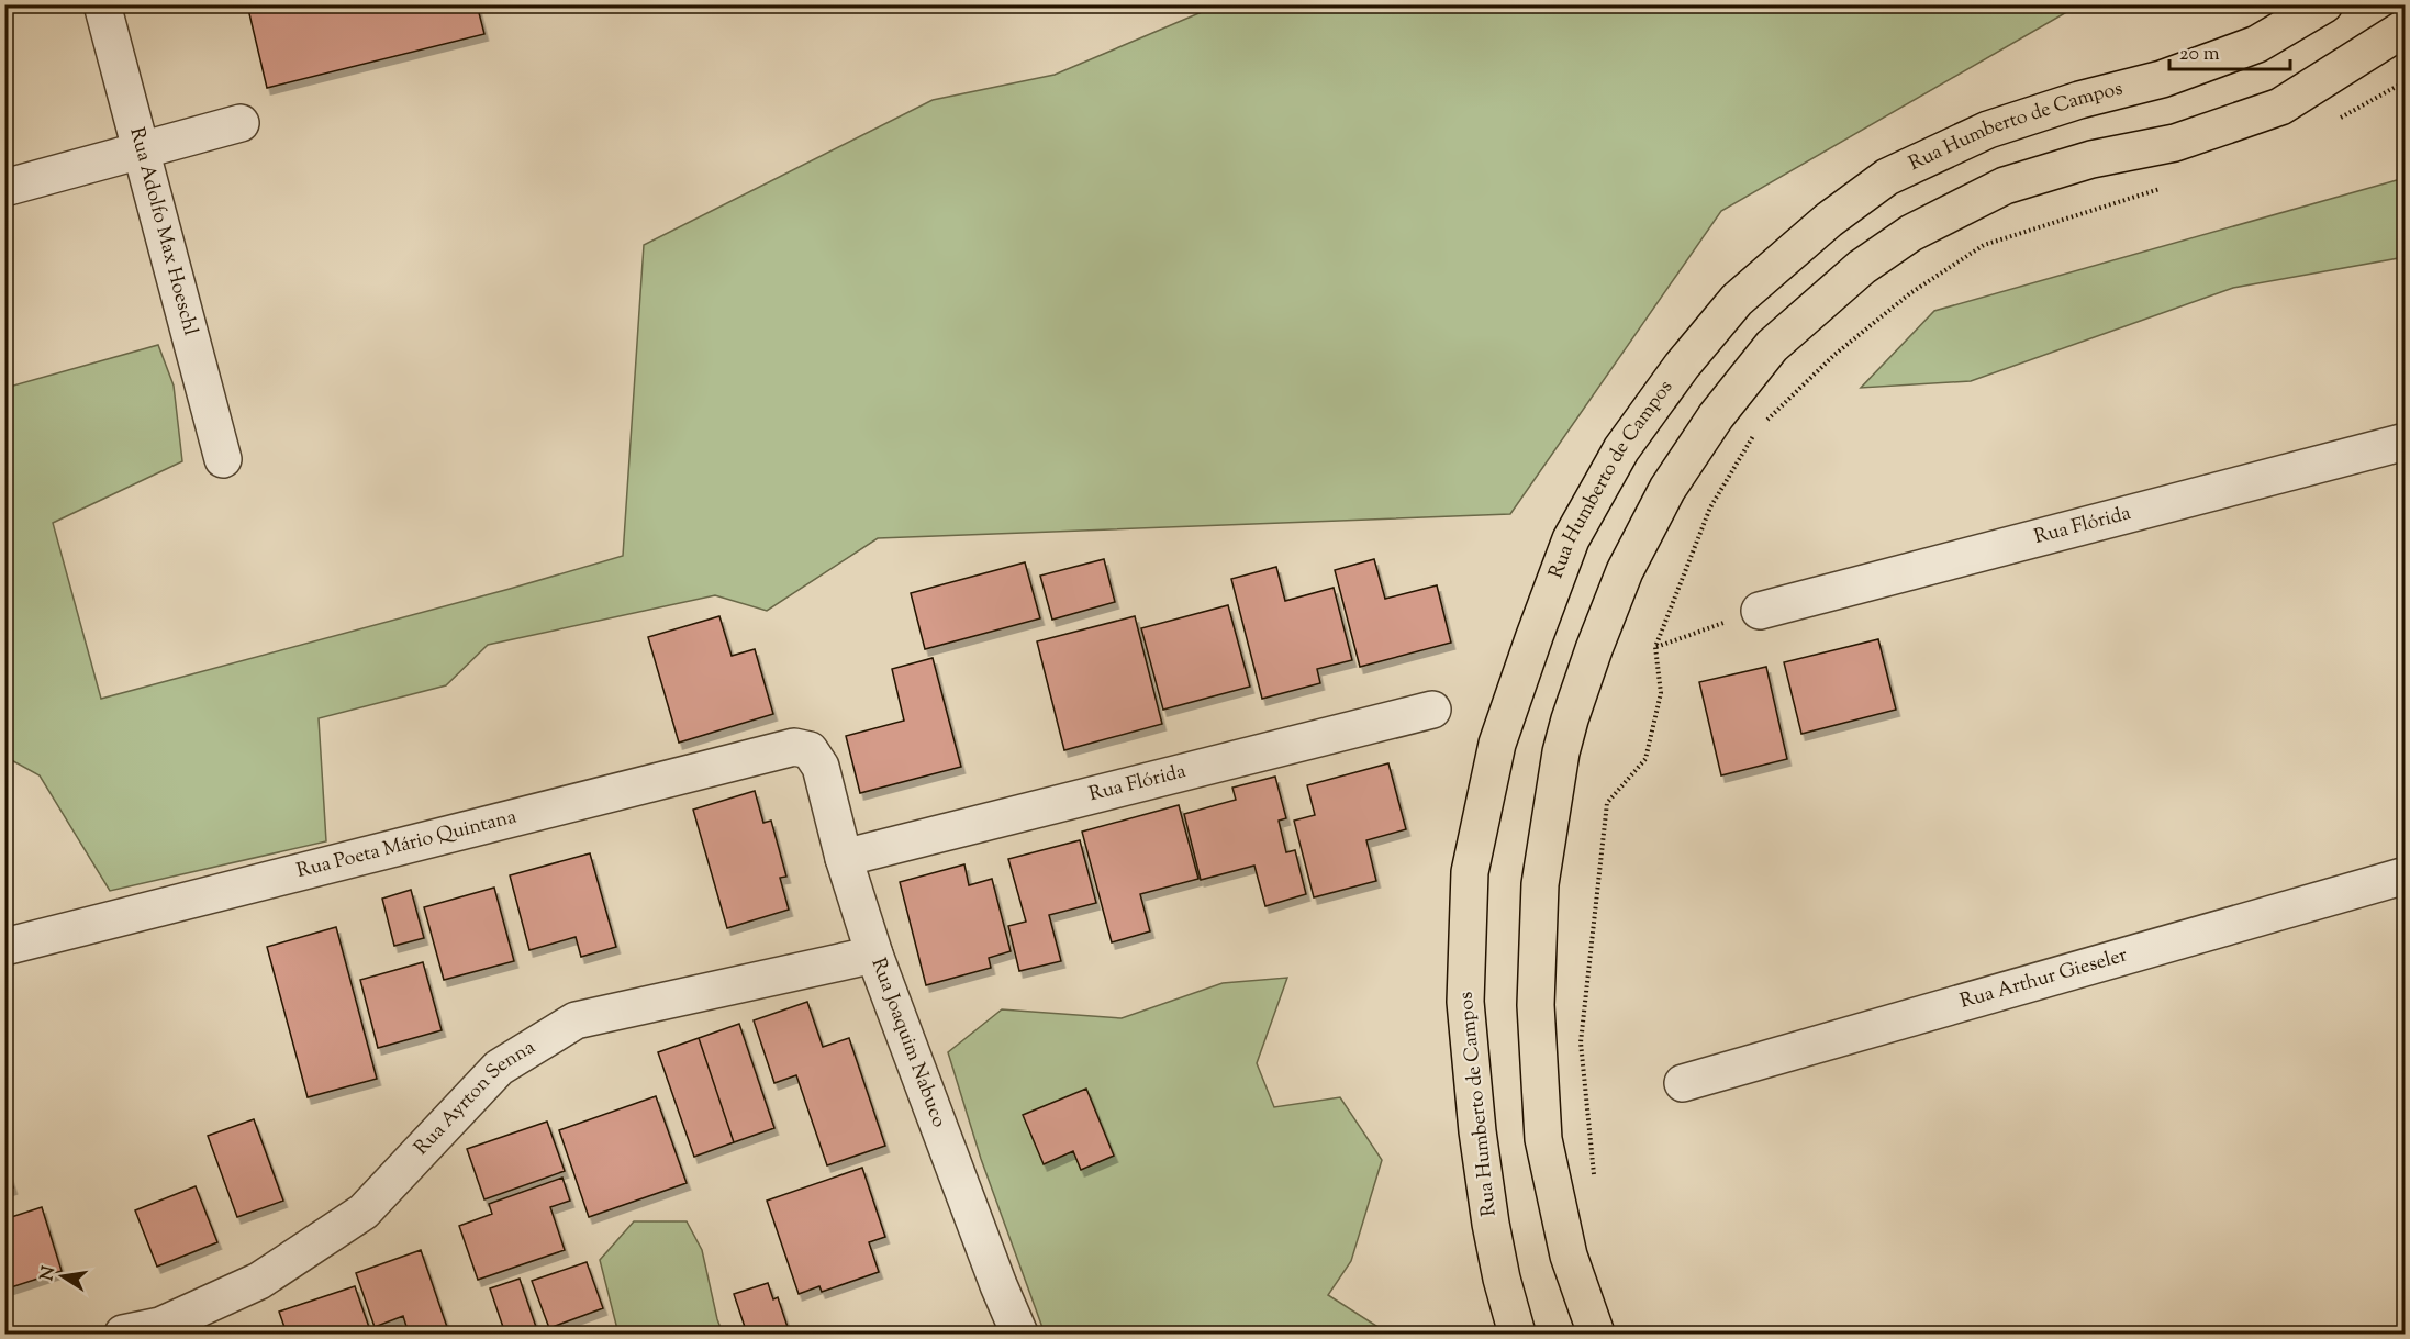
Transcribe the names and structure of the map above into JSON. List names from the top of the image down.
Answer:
{
  "streets": {
    "main road": ["Rua Humberto de Campos"],
    "street": [
      "Rua Adolfo Max Hoeschl",
      "Rua Flórida",
      "Rua Poeta Mário Quintana",
      "Rua Arthur Gieseler",
      "Rua Joaquim Nabuco",
      "Rua Ayrton Senna"
    ]
  },
  "crossings": [
    ["Rua Flórida", "Rua Joaquim Nabuco"],
    ["Rua Poeta Mário Quintana", "Rua Joaquim Nabuco"],
    ["Rua Joaquim Nabuco", "Rua Ayrton Senna"]
  ],
  "scale_bar": "20 m",
  "north": "left"
}
